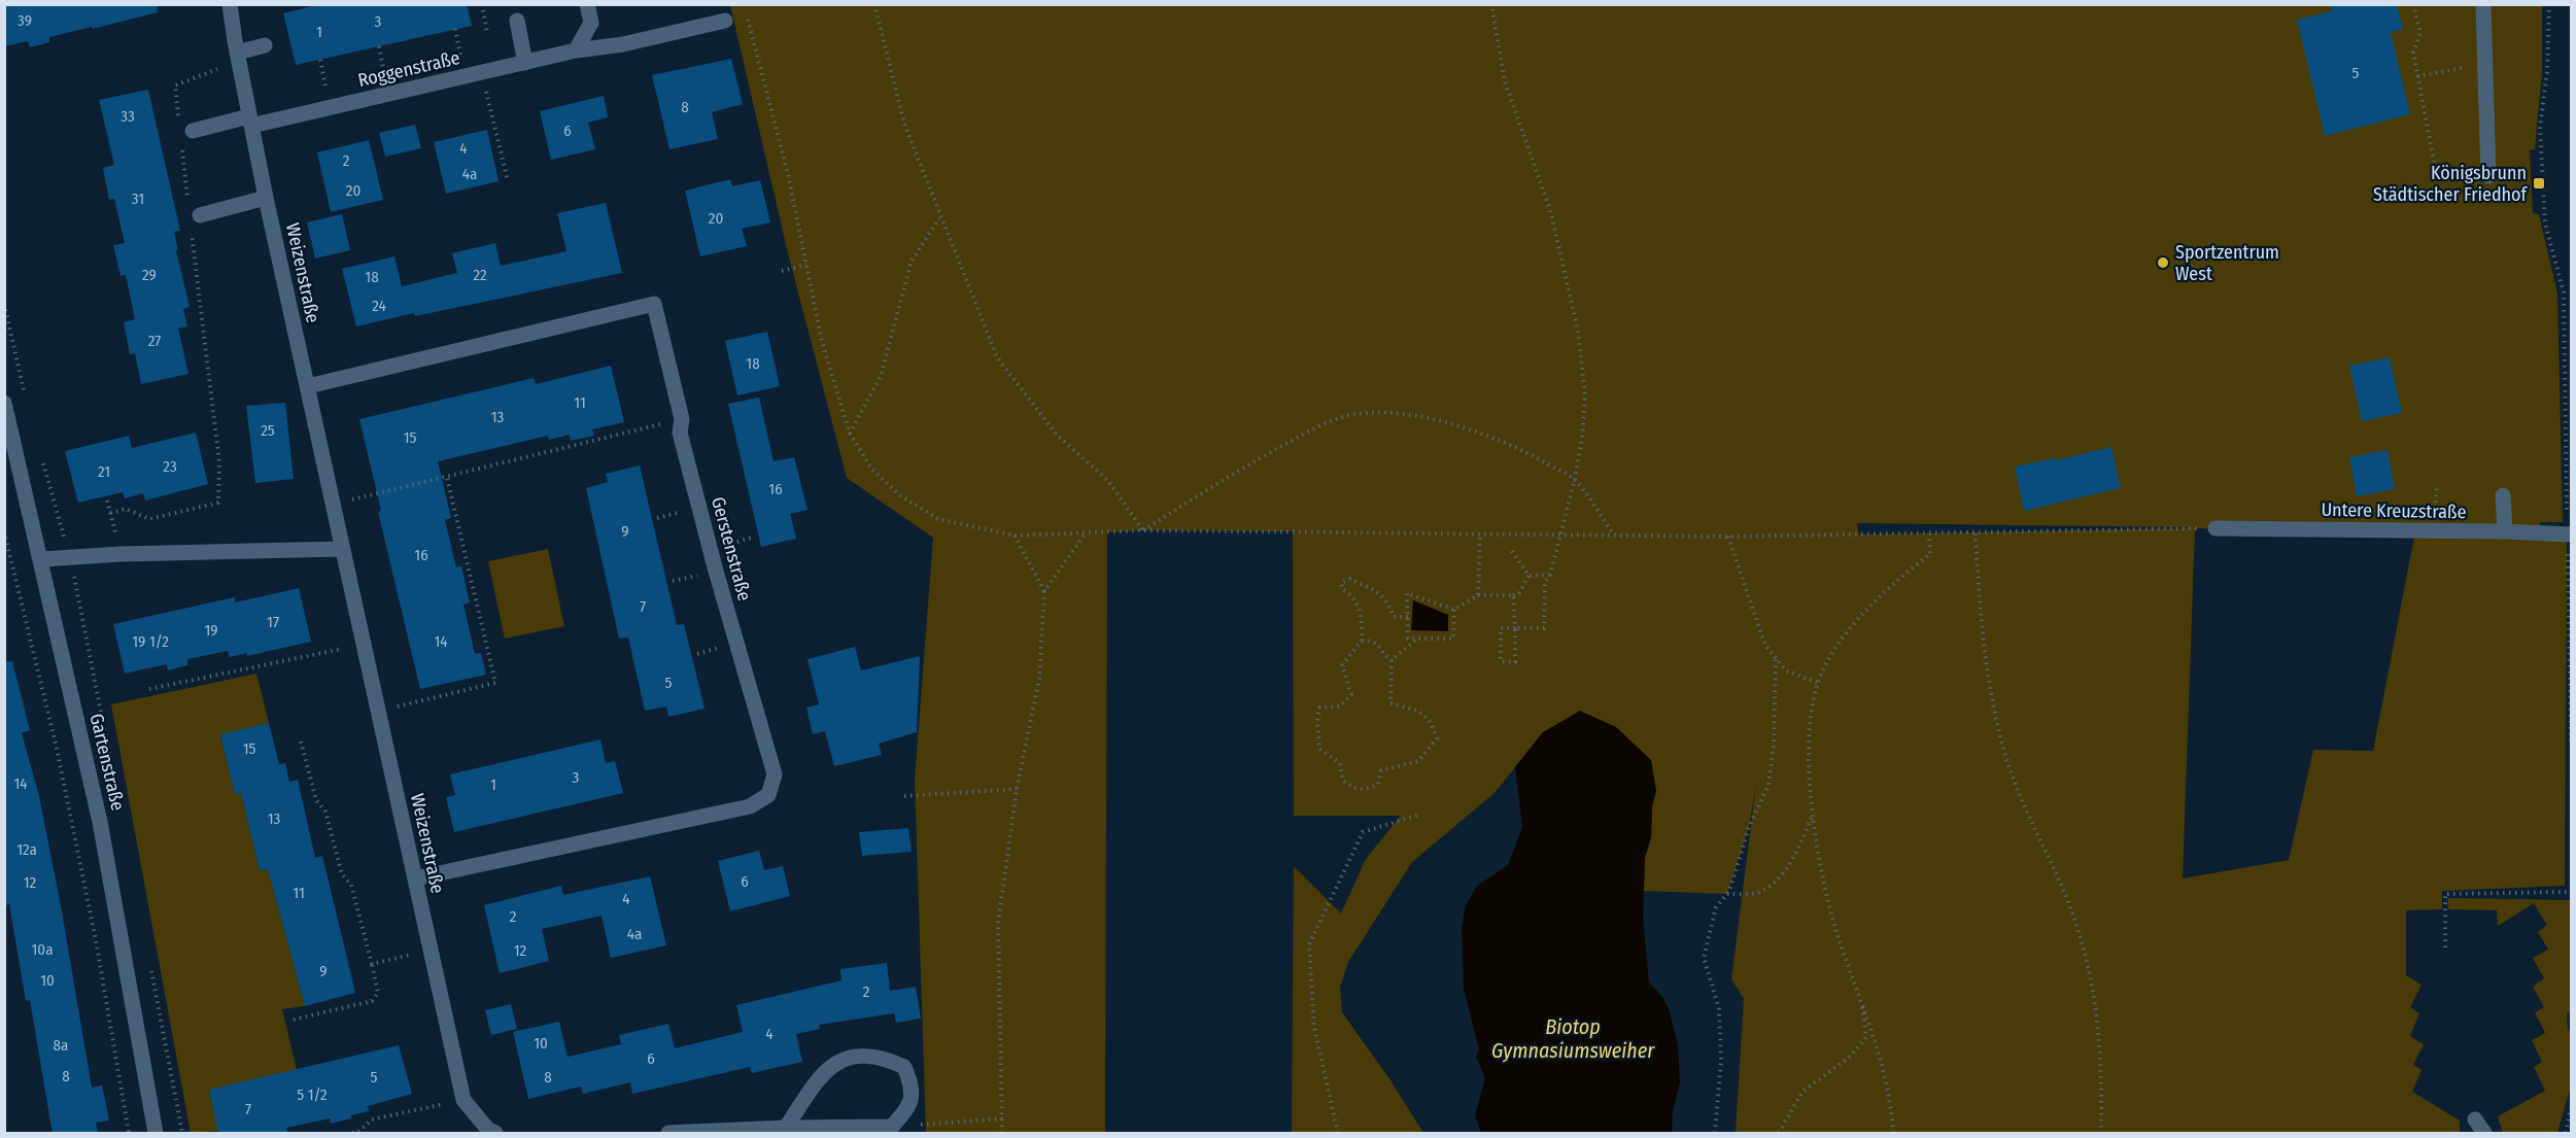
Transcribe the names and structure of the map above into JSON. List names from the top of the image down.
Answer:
{
  "streets": {
    "street": [
      "Roggenstraße",
      "Weizenstraße",
      "Untere Kreuzstraße",
      "Gerstenstraße",
      "Gartenstraße"
    ]
  },
  "crossings": [
    ["Roggenstraße", "Weizenstraße"],
    ["Weizenstraße", "Gerstenstraße"]
  ],
  "water": ["Biotop Gymnasiumsweiher"],
  "places": {
    "transit": ["Königsbrunn Städtischer Friedhof"],
    "other": ["Sportzentrum West"]
  },
  "house_numbers": [
    "39",
    "3",
    "1",
    "5",
    "8",
    "33",
    "6",
    "4",
    "2",
    "4a",
    "20",
    "31",
    "20",
    "29",
    "22",
    "18",
    "24",
    "27",
    "18",
    "11",
    "13",
    "25",
    "15",
    "23",
    "21",
    "16",
    "9",
    "16",
    "7",
    "17",
    "19",
    "19 1/2",
    "14",
    "5",
    "15",
    "3",
    "14",
    "1",
    "13",
    "12a",
    "6",
    "12",
    "11",
    "4",
    "2",
    "4a",
    "10a",
    "12",
    "9",
    "10",
    "2",
    "4",
    "10",
    "8a",
    "6",
    "8",
    "5",
    "8",
    "5 1/2",
    "7"
  ]
}
